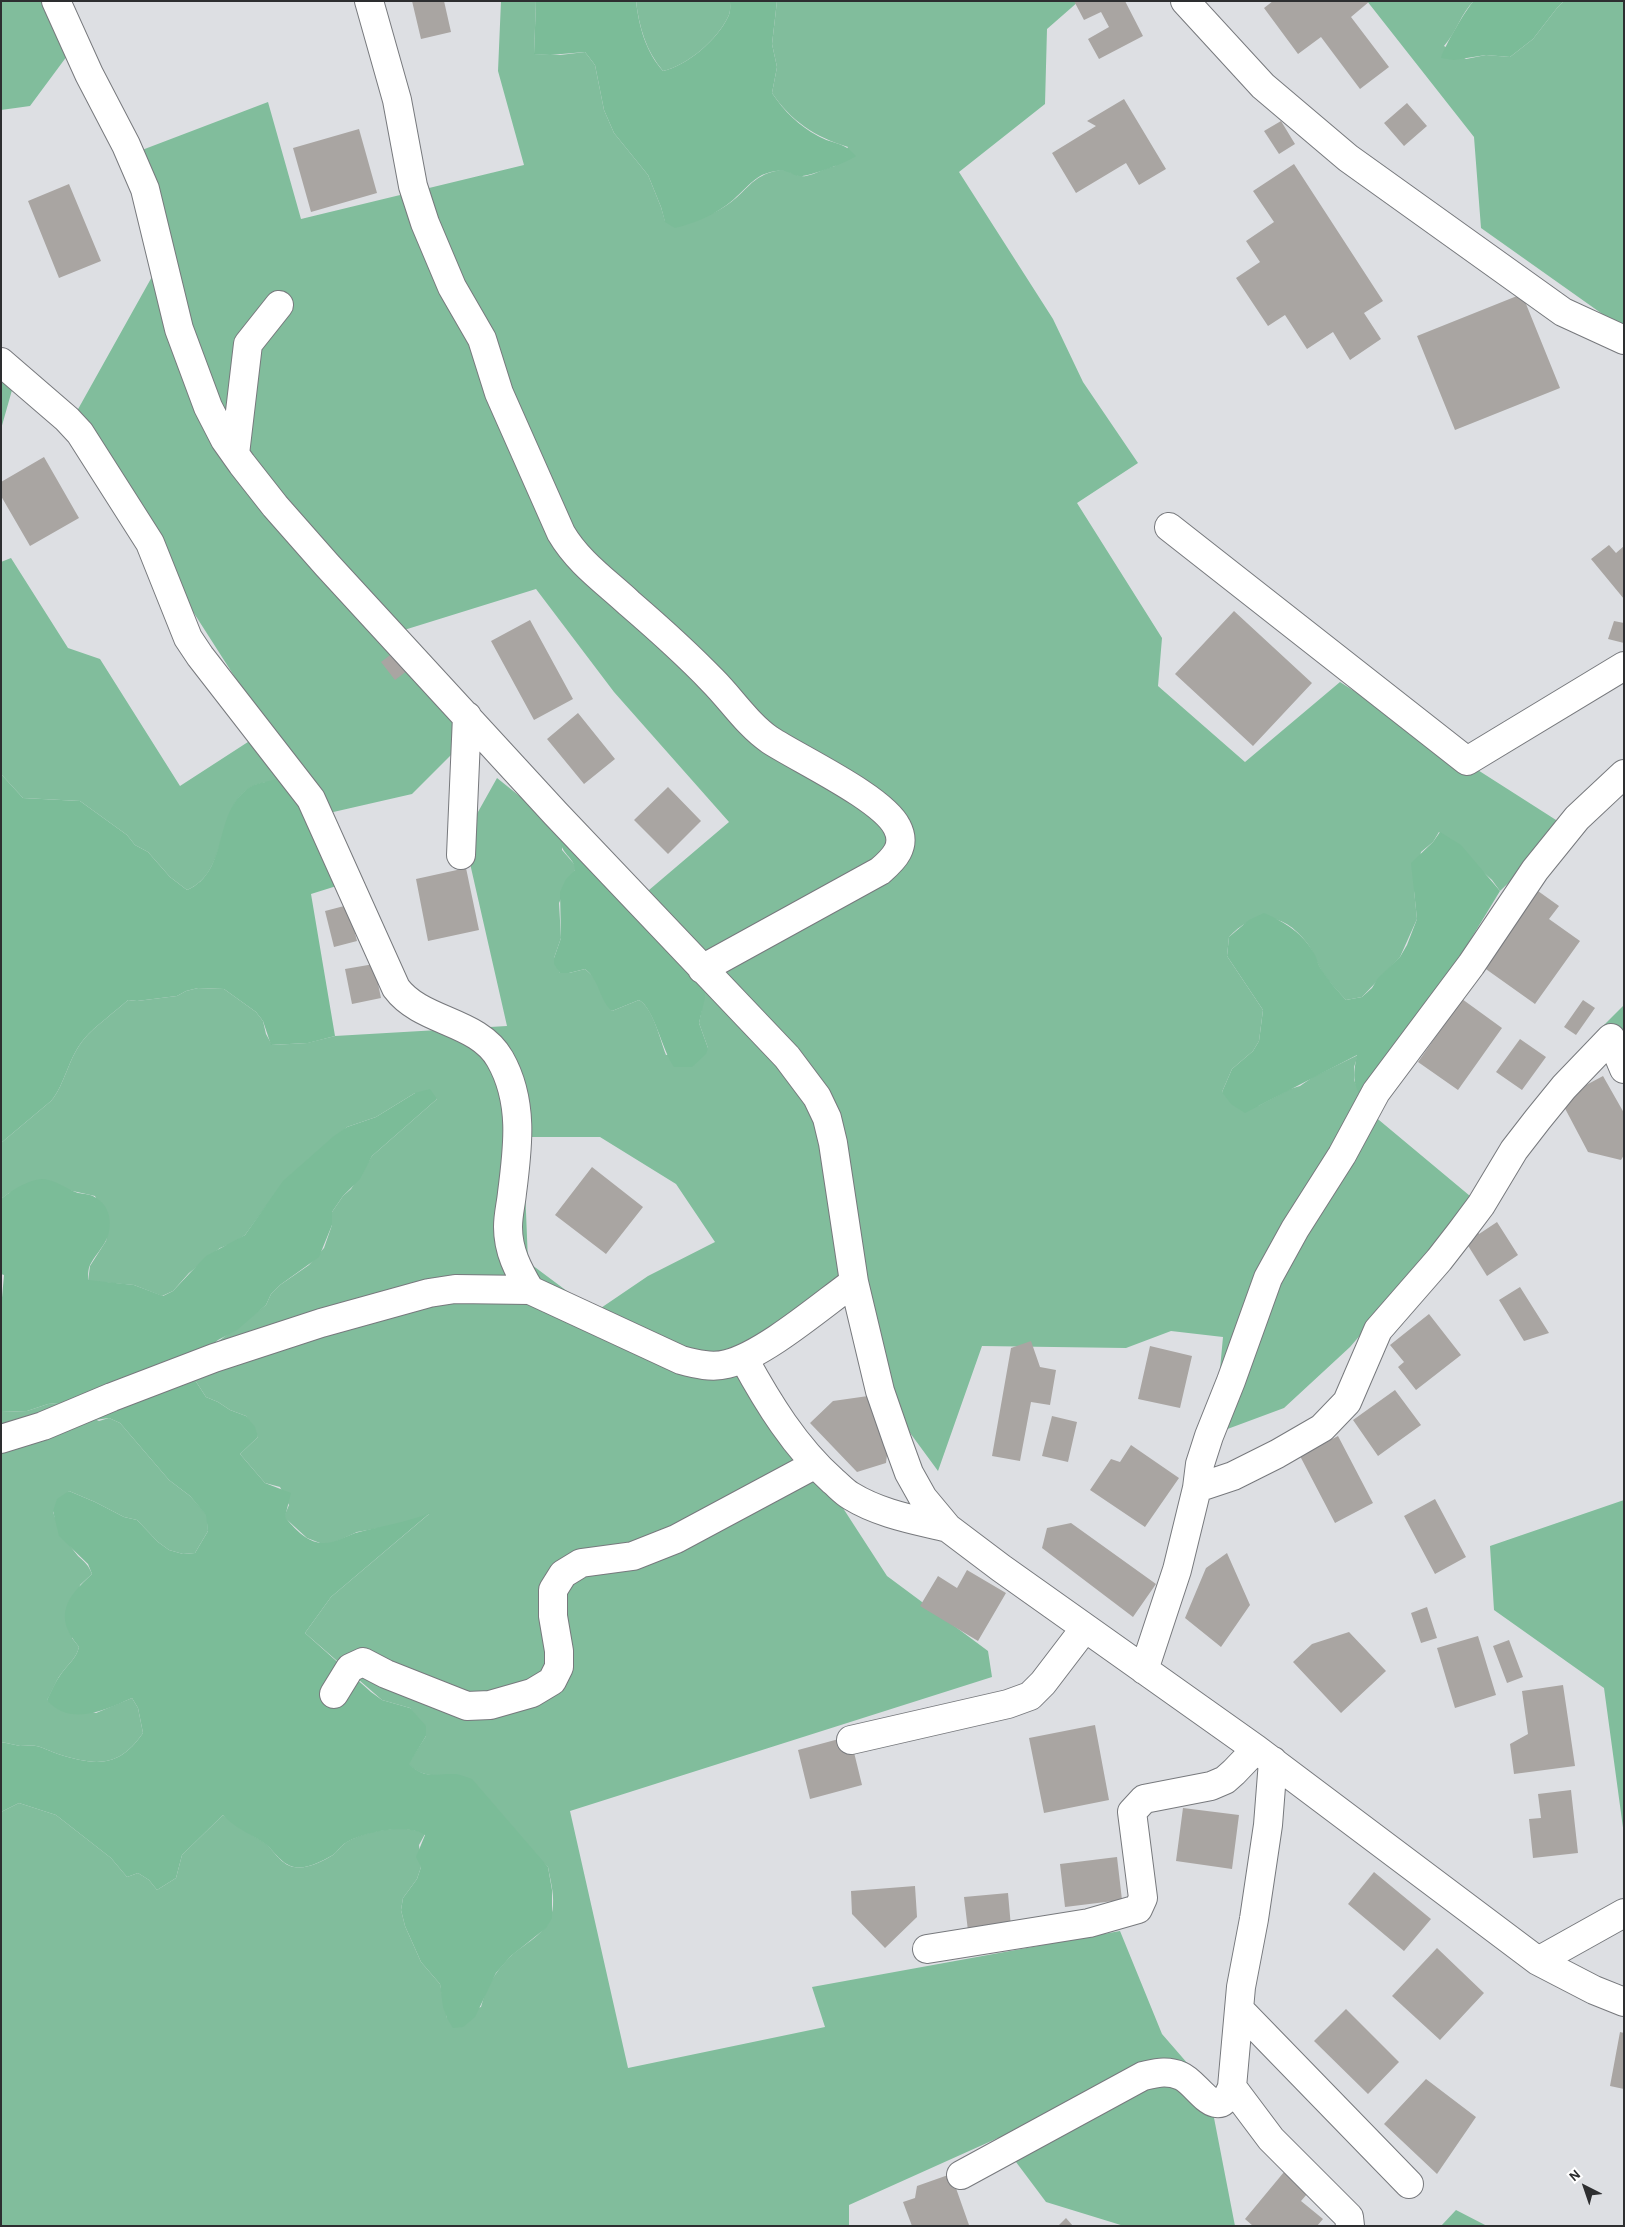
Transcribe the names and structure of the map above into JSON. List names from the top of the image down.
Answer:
{
  "north": "top left"
}
